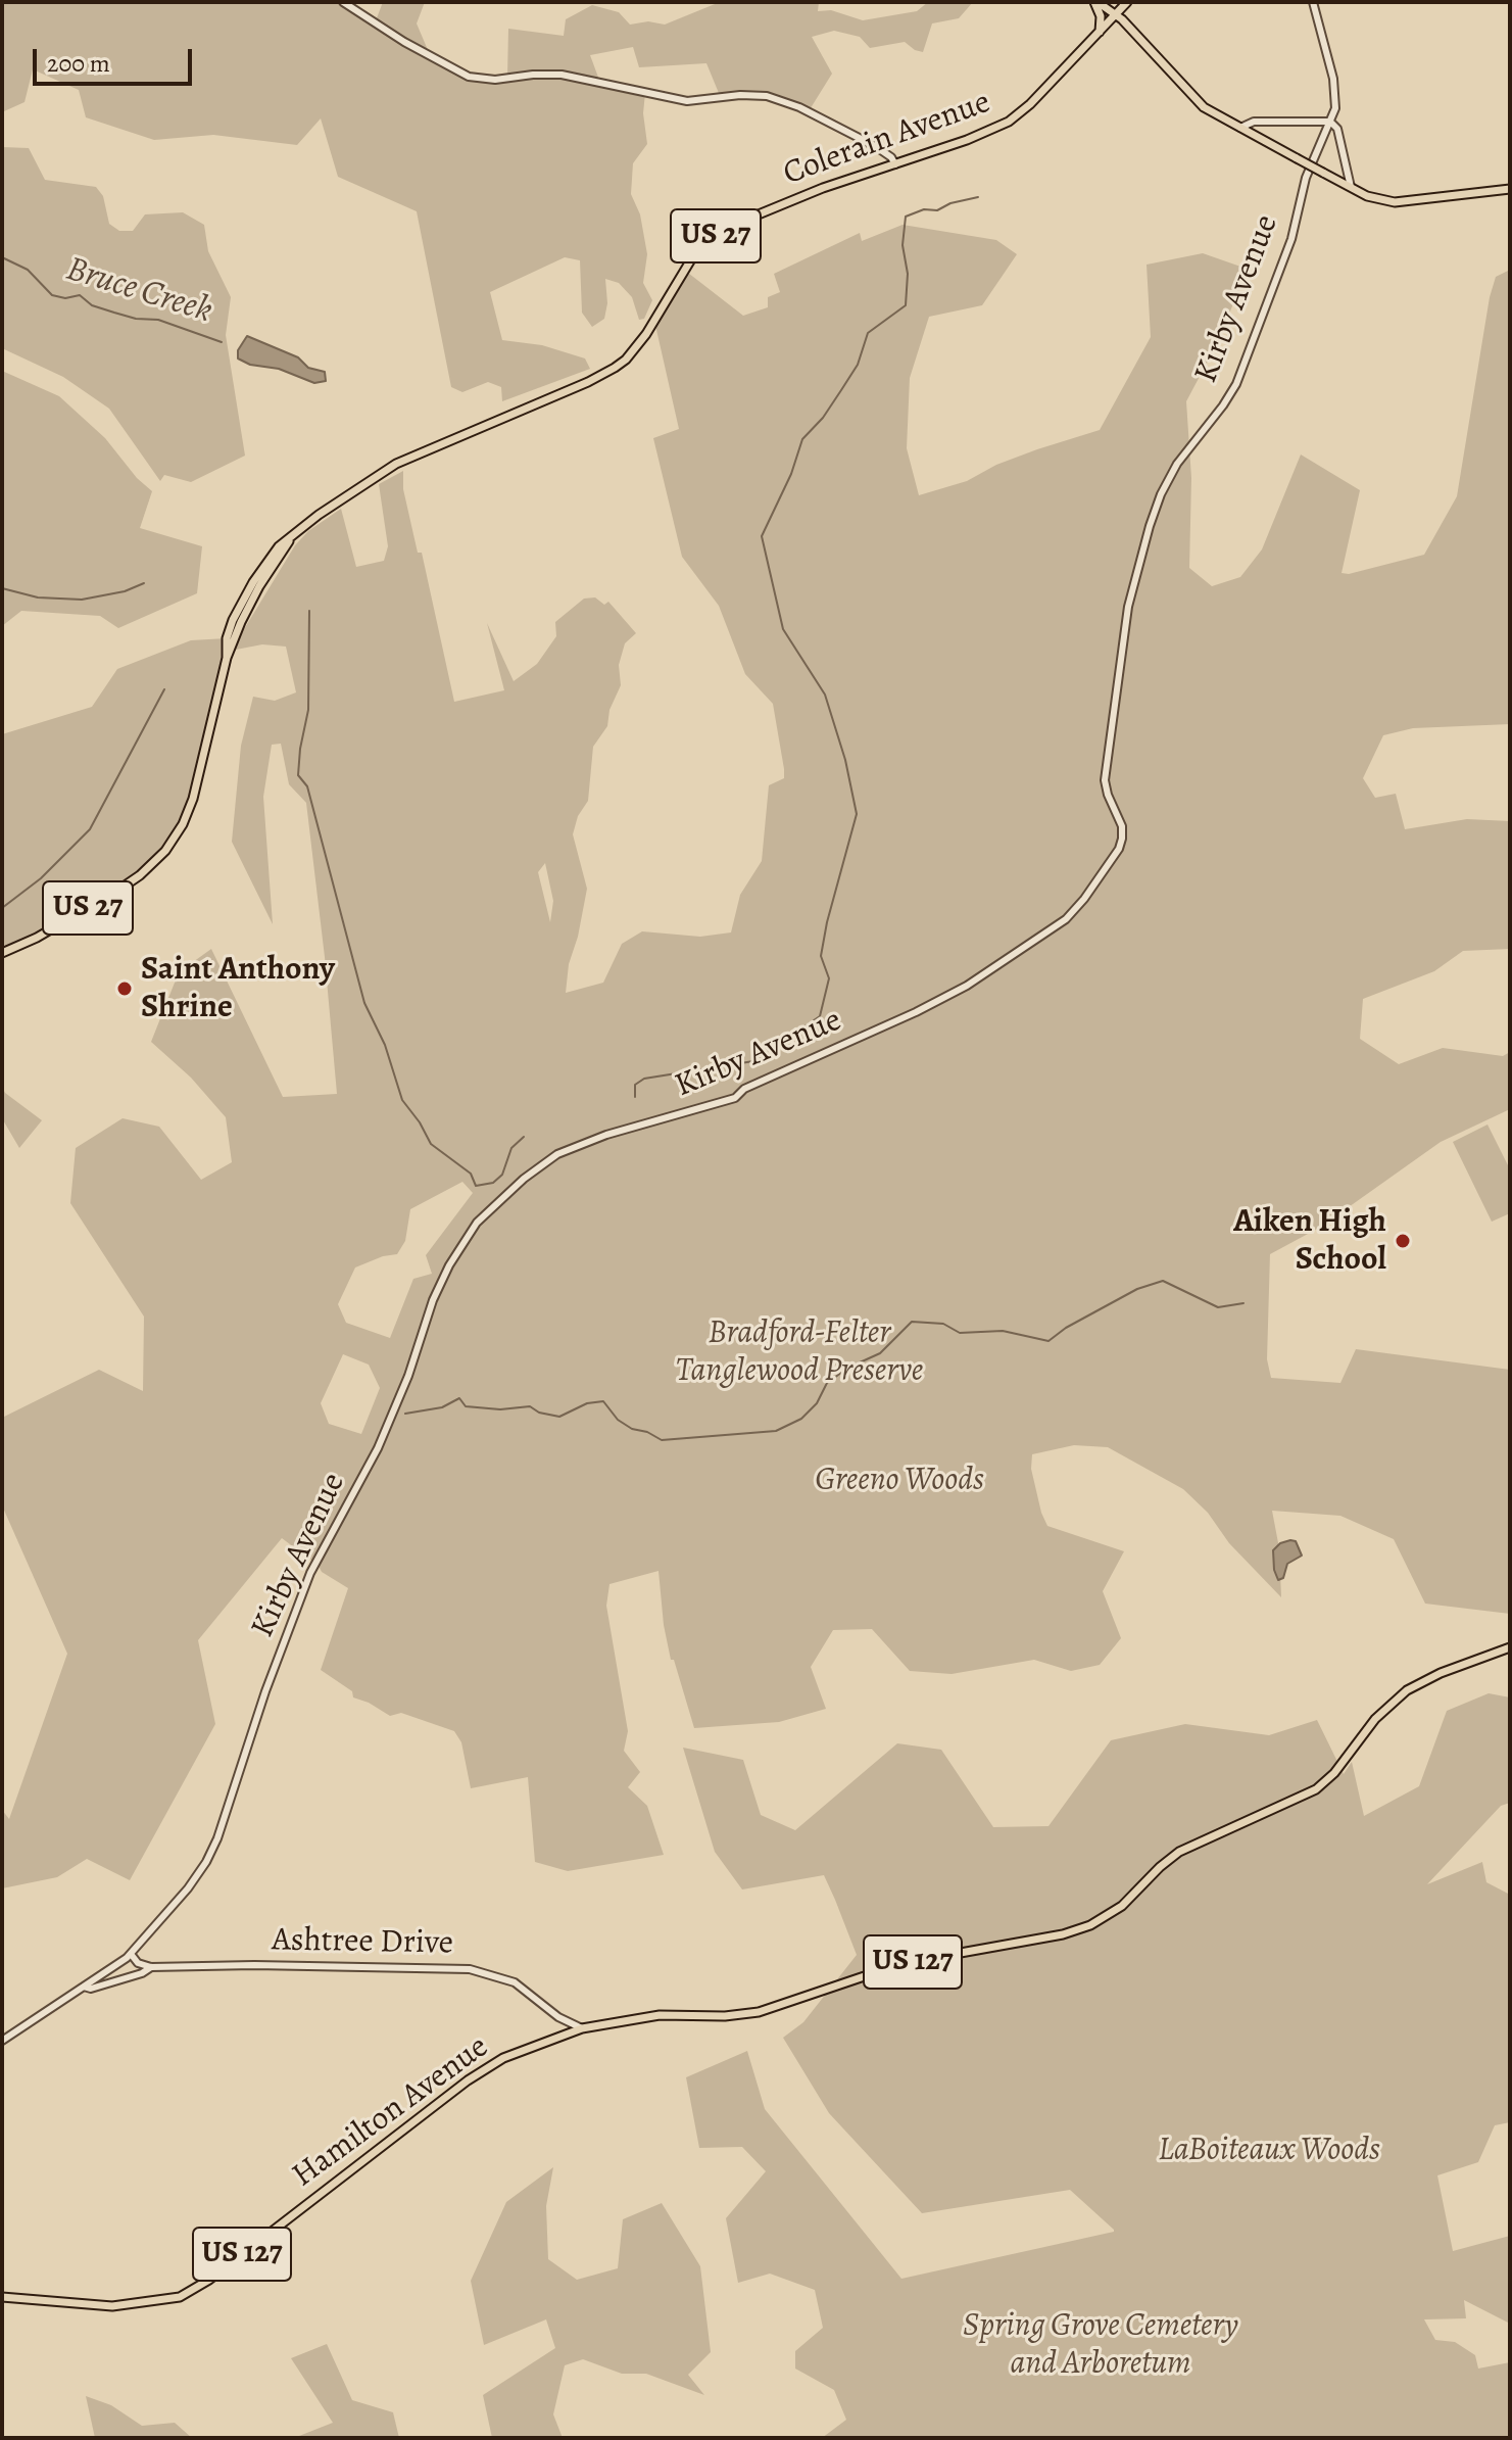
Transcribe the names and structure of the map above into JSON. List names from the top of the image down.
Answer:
{
  "streets": {
    "main road": [
      "Colerain Avenue",
      "US 27",
      "US 127",
      "Hamilton Avenue"
    ],
    "street": ["Kirby Avenue", "Ashtree Drive"]
  },
  "crossings": [
    ["Ashtree Drive", "Hamilton Avenue"]
  ],
  "water": ["Bruce Creek"],
  "parks": [
    "Bradford-Felter Tanglewood Preserve",
    "Greeno Woods",
    "LaBoiteaux Woods",
    "Spring Grove Cemetery and Arboretum"
  ],
  "places": ["Saint Anthony Shrine", "Aiken High School"],
  "scale_bar": "200 m"
}
